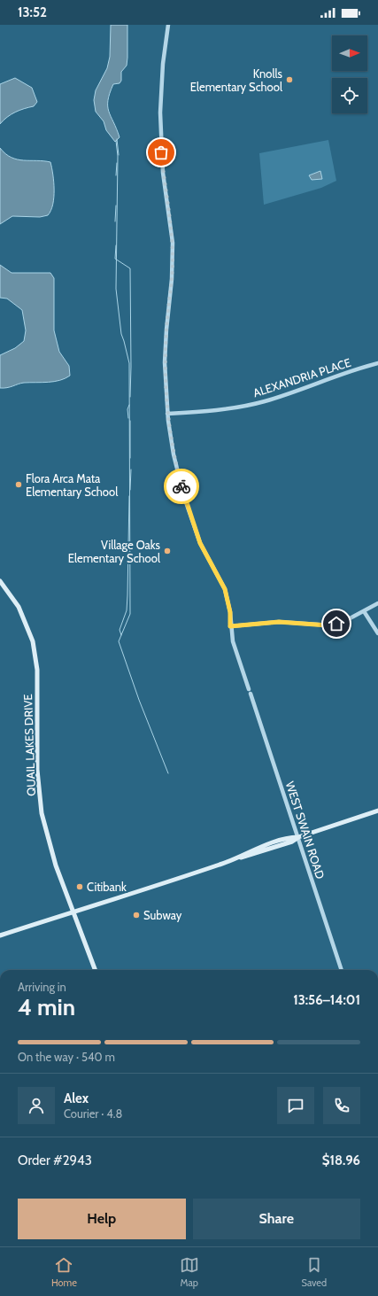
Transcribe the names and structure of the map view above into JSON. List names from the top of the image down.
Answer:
{
  "streets": {
    "main road": ["QUAIL LAKES DRIVE"],
    "street": ["ALEXANDRIA PLACE", "WEST SWAIN ROAD"]
  },
  "crossings": [
    ["ALEXANDRIA PLACE", "WEST SWAIN ROAD"]
  ],
  "places": [
    "Knolls Elementary School",
    "Flora Arca Mata Elementary School",
    "Village Oaks Elementary School",
    "Citibank",
    "Subway"
  ],
  "north": "right",
  "page": {
    "status": "13:52",
    "heading": ["4 min", "Arriving in", "13:56–14:01"],
    "panel": [
      "Alex",
      "Courier · 4.8",
      "Order #2943",
      "$18.96"
    ],
    "bar": "On the way · 540 m",
    "buttons": ["Help", "Share"],
    "tabs": ["Home", "Map", "Saved"]
  }
}
